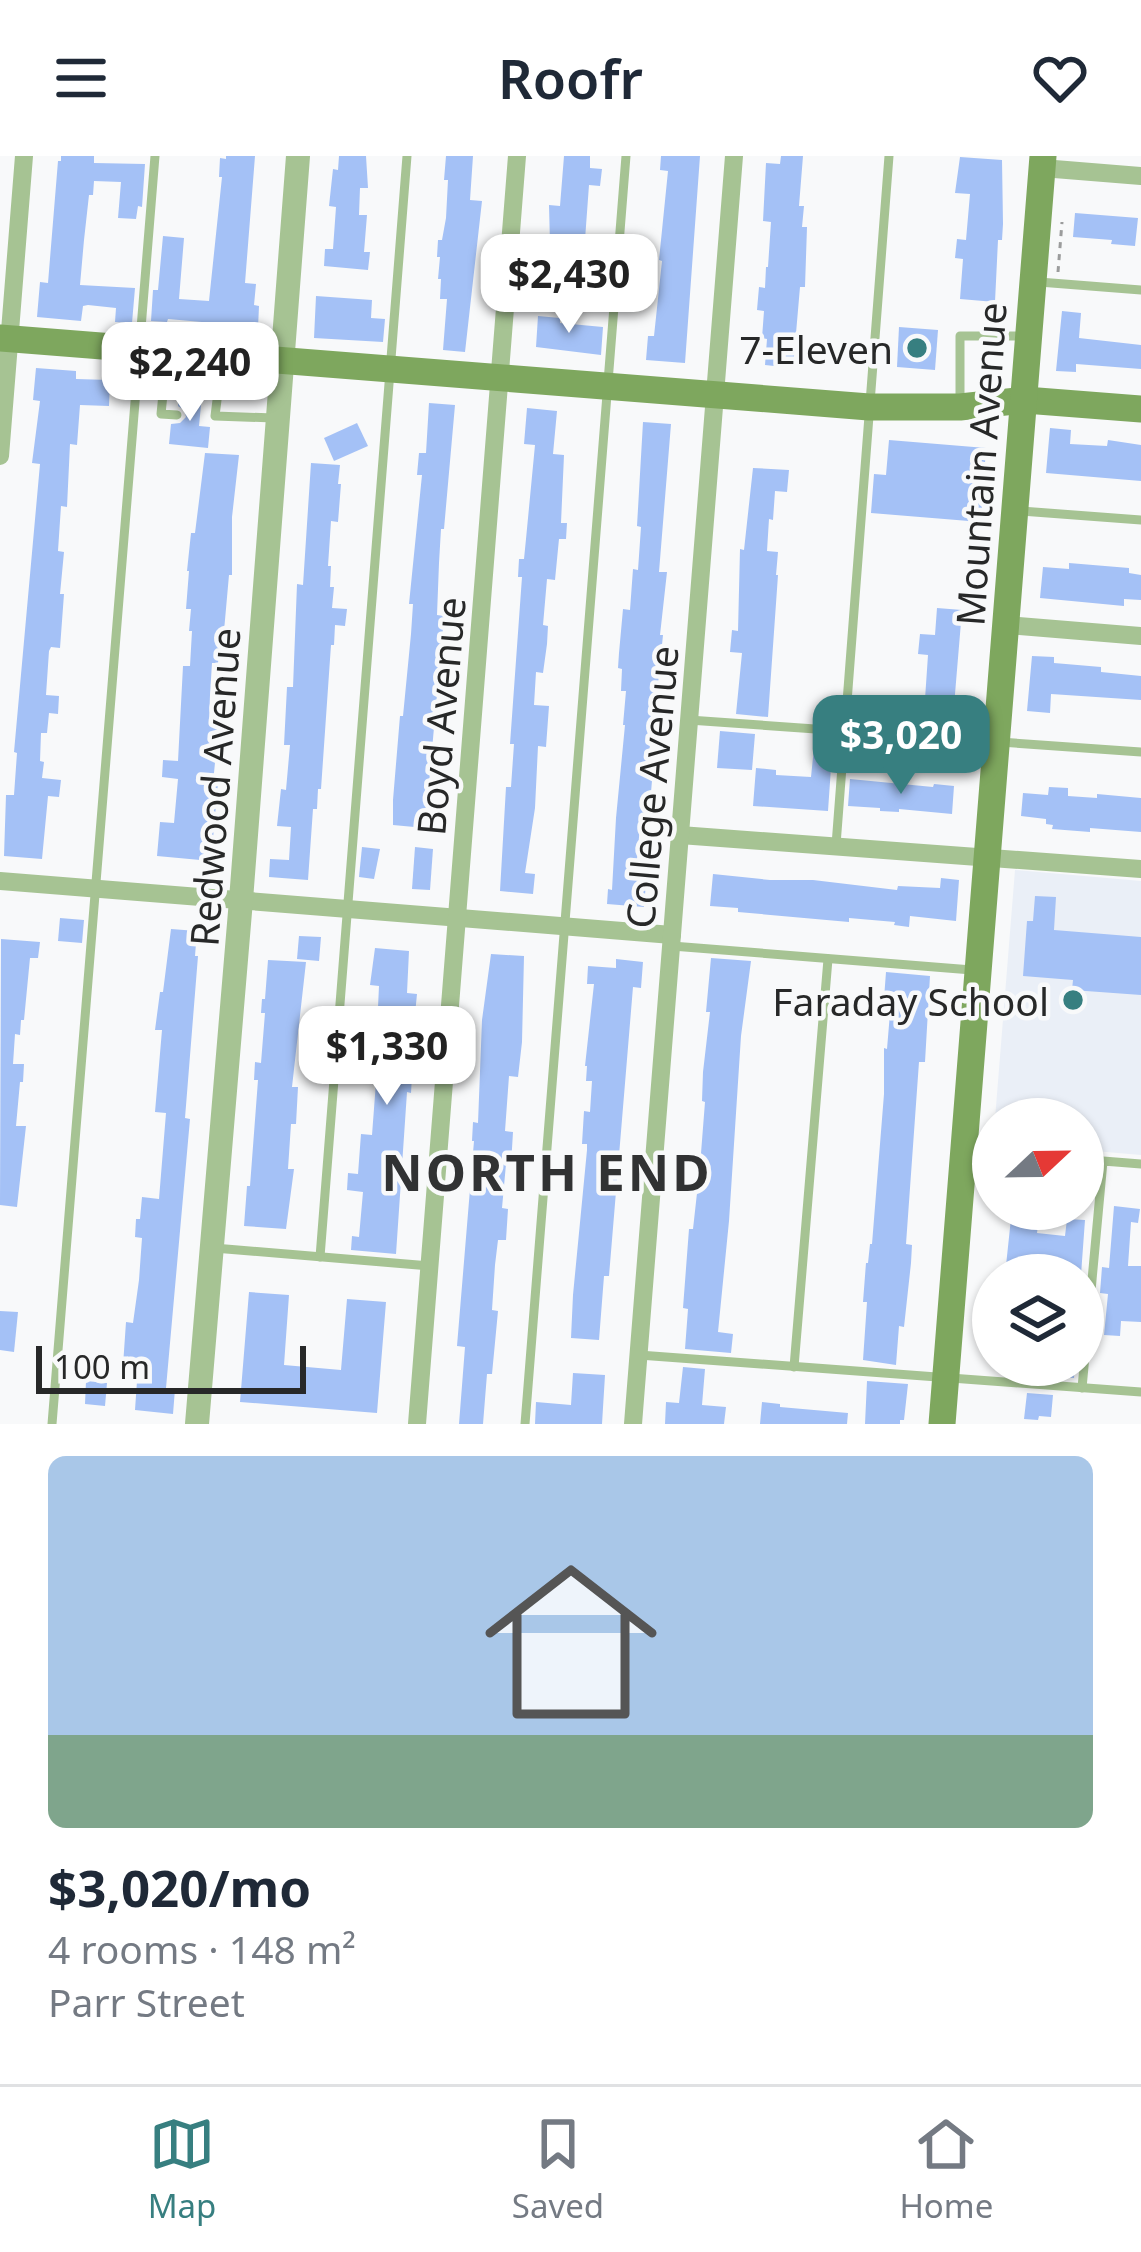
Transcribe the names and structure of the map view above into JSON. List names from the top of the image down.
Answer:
{
  "streets": {
    "main road": ["Mountain Avenue"],
    "street": ["Boyd Avenue", "Redwood Avenue", "College Avenue"]
  },
  "districts": ["NORTH END"],
  "places": ["7-Eleven", "Faraday School"],
  "scale_bar": "100 m",
  "north": "right",
  "page": {
    "header": "Roofr",
    "price": [
      "$2,430",
      "$2,240",
      "$3,020",
      "$1,330"
    ],
    "scale": "100 m",
    "list": [
      {
        "name": "$3,020/mo",
        "note": "4 rooms · 148 m² · Parr Street"
      }
    ],
    "tabs": ["Map", "Saved", "Home"]
  }
}
